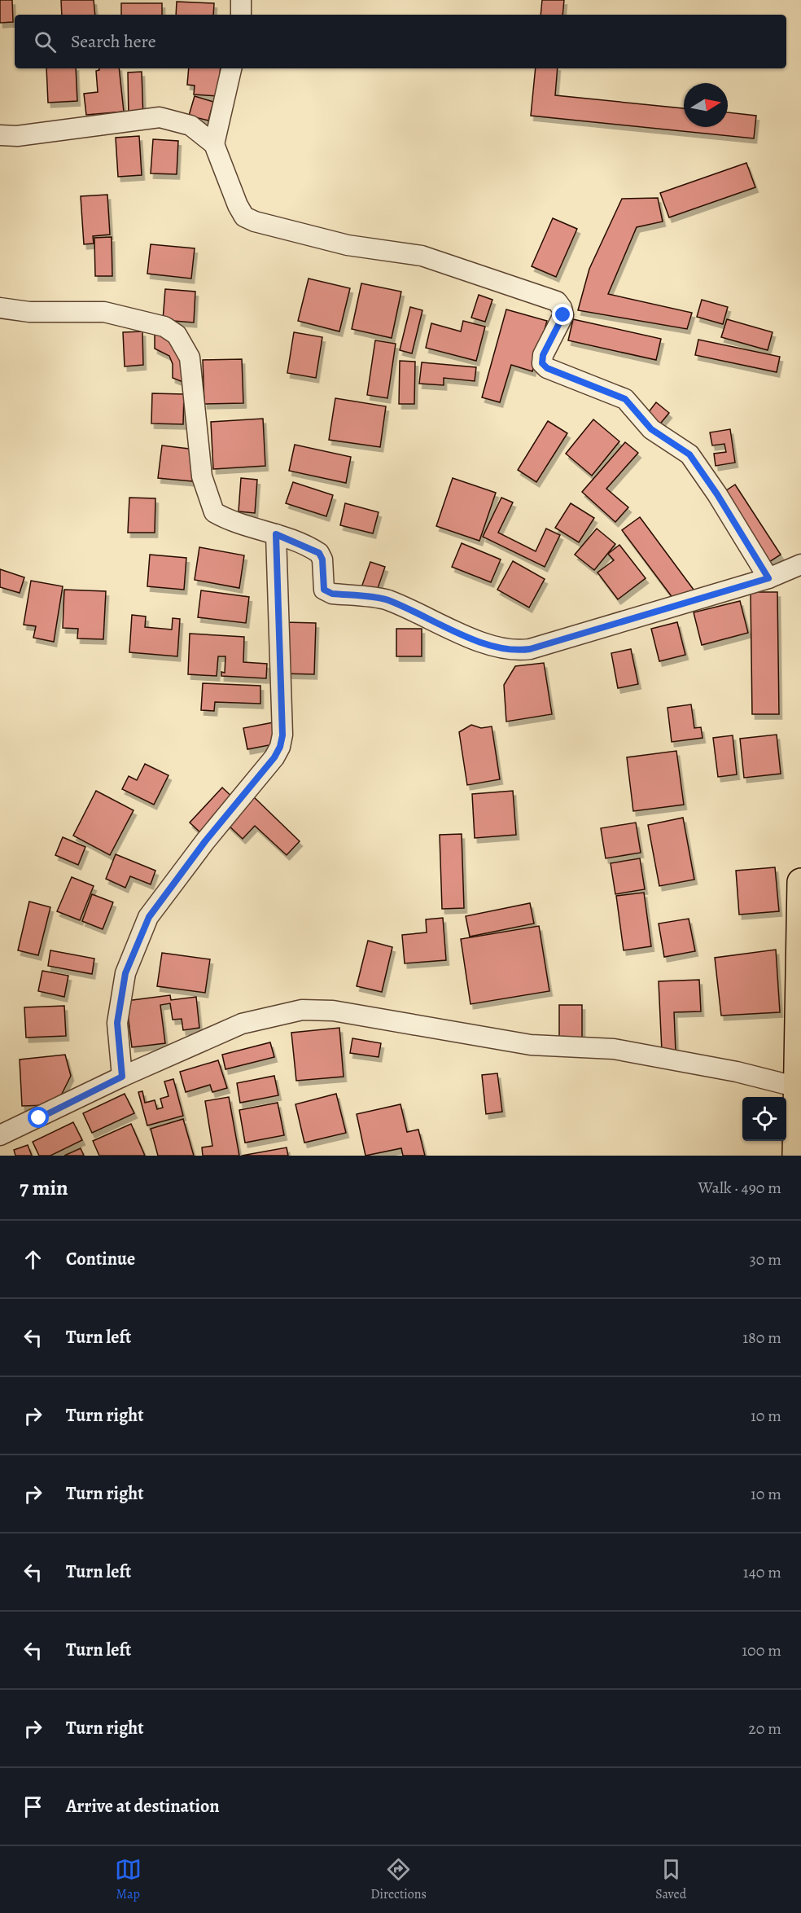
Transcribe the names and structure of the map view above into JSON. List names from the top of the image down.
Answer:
{
  "north": "right",
  "page": {
    "search": "Search here",
    "heading": ["7 min", "Walk · 490 m"],
    "list": [
      ["Continue", "30 m"],
      ["Turn left", "180 m"],
      ["Turn right", "10 m"],
      ["Turn right", "10 m"],
      ["Turn left", "140 m"],
      ["Turn left", "100 m"],
      ["Turn right", "20 m"],
      "Arrive at destination"
    ],
    "nav": ["Map", "Directions", "Saved"]
  }
}
